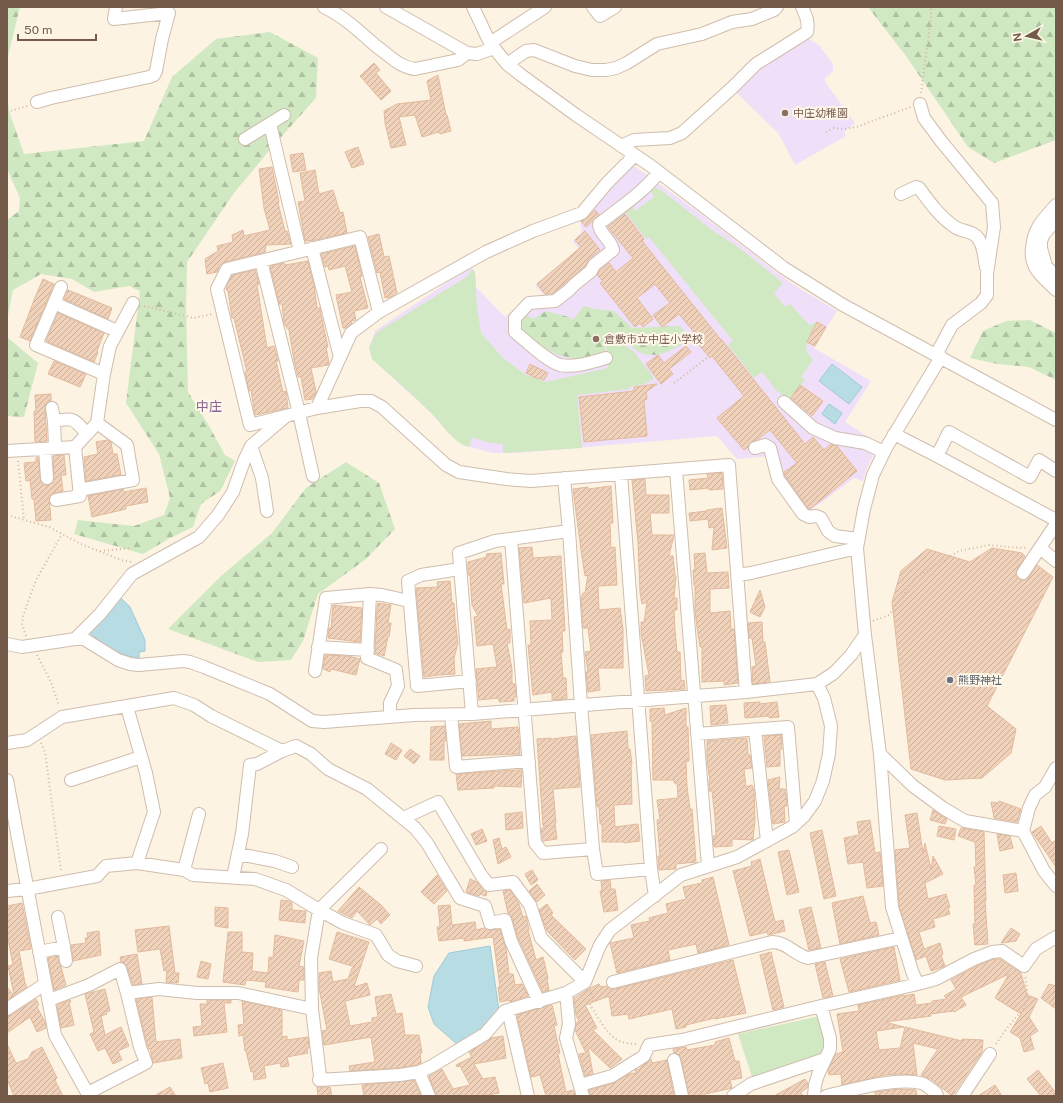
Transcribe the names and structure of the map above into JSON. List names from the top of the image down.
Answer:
{
  "districts": ["中庄"],
  "places": ["中庄幼稚園", "倉敷市立中庄小学校", "熊野神社"],
  "scale_bar": "50 m",
  "north": "left"
}
